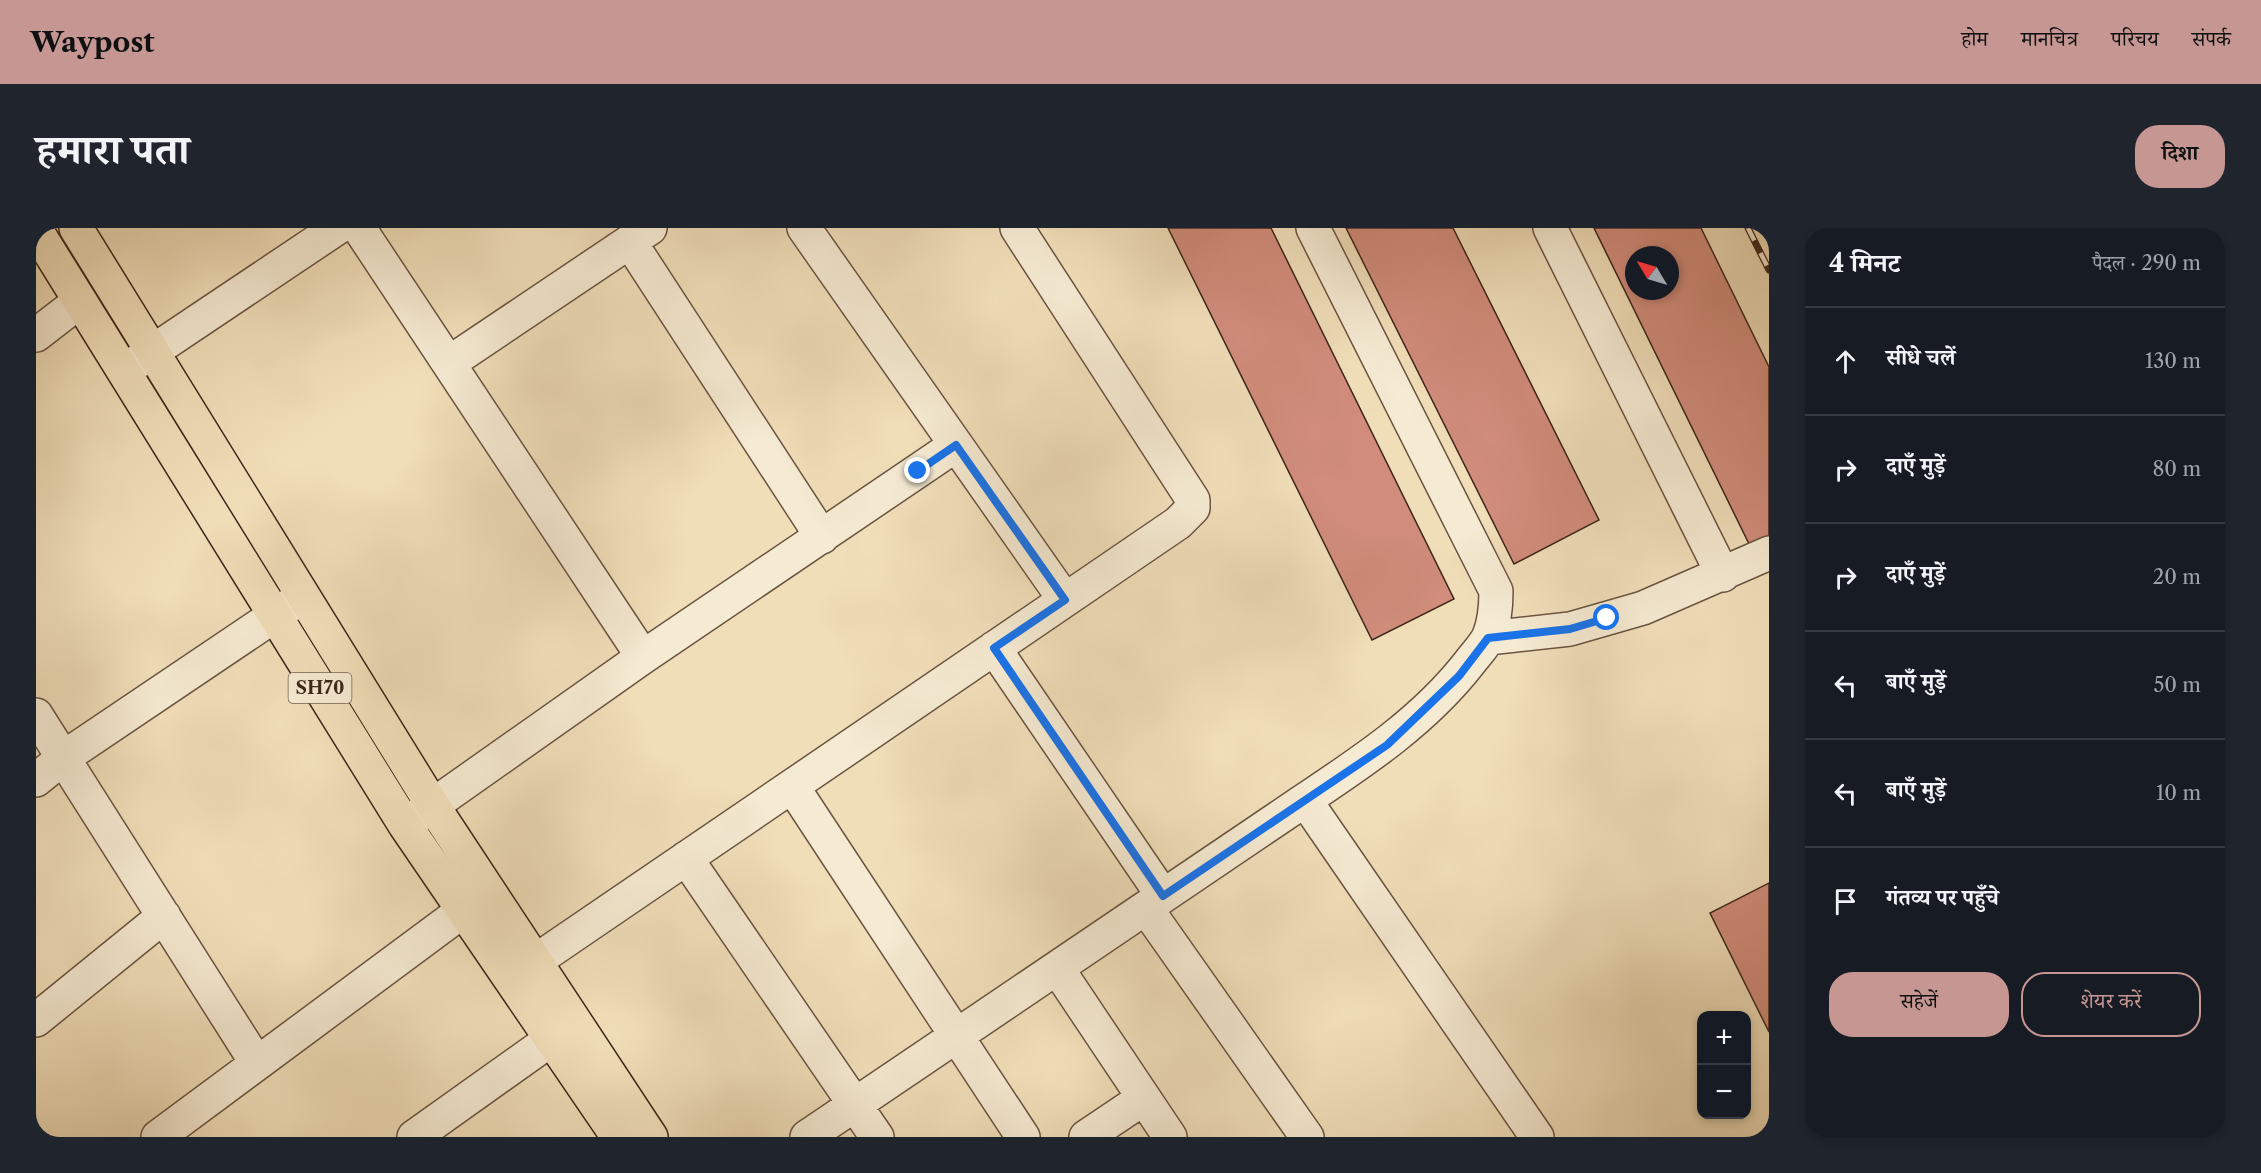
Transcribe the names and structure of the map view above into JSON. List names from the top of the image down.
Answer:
{
  "streets": {
    "main road": ["SH70"]
  },
  "north": "top left",
  "page": {
    "header": "Waypost",
    "nav": [
      "होम",
      "मानचित्र",
      "परिचय",
      "संपर्क"
    ],
    "title": "हमारा पता",
    "buttons": [
      "दिशा",
      ["सहेजें", "शेयर करें"]
    ],
    "heading": ["4 मिनट", "पैदल · 290 m"],
    "list": [
      ["सीधे चलें", "130 m"],
      ["दाएँ मुड़ें", "80 m"],
      ["दाएँ मुड़ें", "20 m"],
      ["बाएँ मुड़ें", "50 m"],
      ["बाएँ मुड़ें", "10 m"],
      "गंतव्य पर पहुँचे"
    ],
    "map_buttons": ["+", "−"]
  }
}
